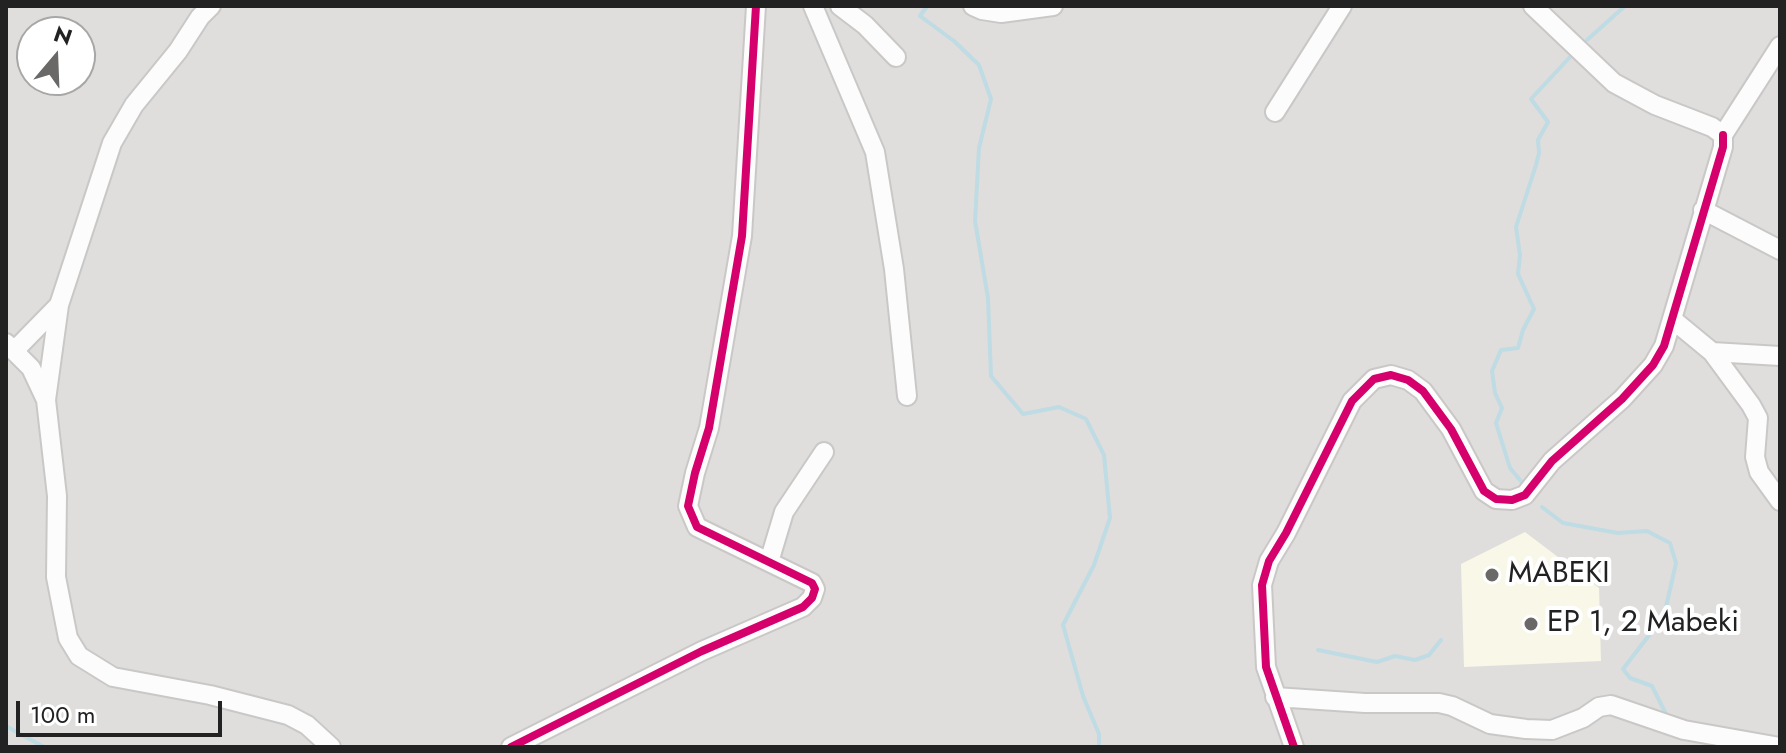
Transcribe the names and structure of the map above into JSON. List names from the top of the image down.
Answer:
{
  "places": ["MABEKI", "EP 1, 2 Mabeki"],
  "scale_bar": "100 m",
  "north": "top"
}
